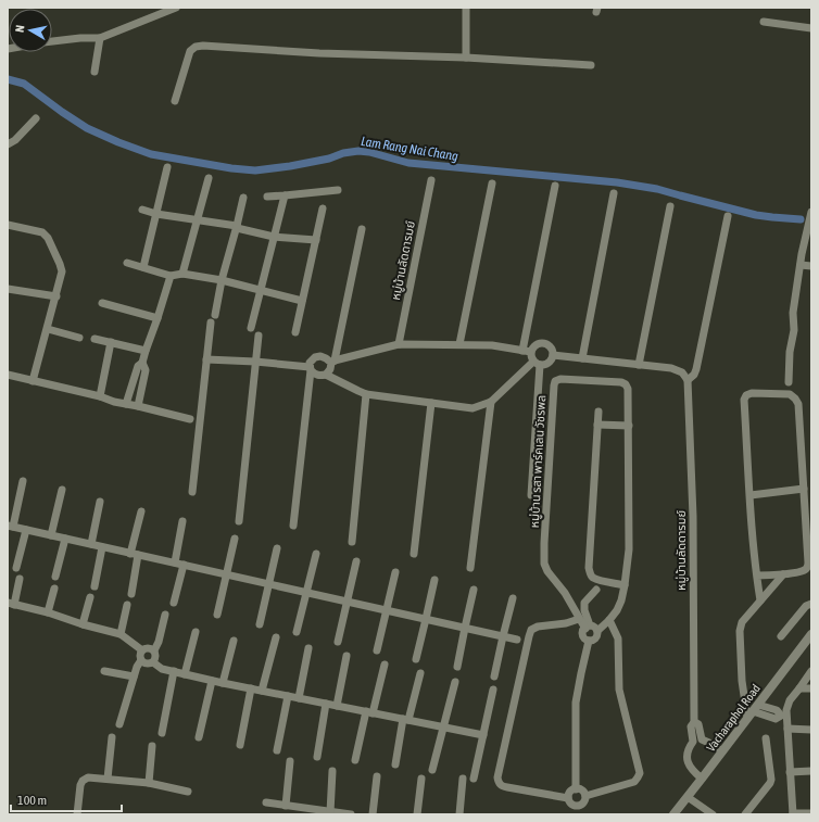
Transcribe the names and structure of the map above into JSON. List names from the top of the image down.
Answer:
{
  "streets": {
    "street": ["หมู่บ้านลัดดารมย์", "หมู่บ้าน รสา พาร์คเลน วัชรพล", "Vacharaphol Road"]
  },
  "crossings": [
    ["หมู่บ้านลัดดารมย์", "Vacharaphol Road"]
  ],
  "water": ["Lam Rang Nai Chang"],
  "scale_bar": "100 m",
  "north": "left"
}
